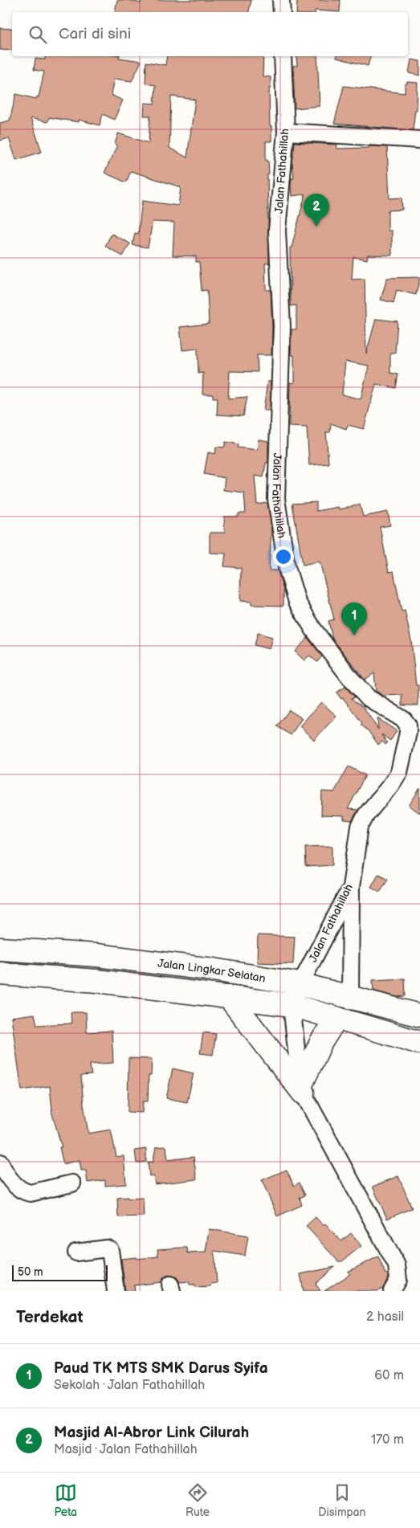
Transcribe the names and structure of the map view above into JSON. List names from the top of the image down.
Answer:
{
  "streets": {
    "highway": ["Jalan Lingkar Selatan"],
    "street": ["Jalan Fathahillah"]
  },
  "crossings": [
    ["Jalan Fathahillah", "Jalan Lingkar Selatan"]
  ],
  "scale_bar": "50 m",
  "page": {
    "search": "Cari di sini",
    "pins": ["2", "1"],
    "scale": "50 m",
    "heading": ["Terdekat", "2 hasil"],
    "list": [
      {
        "mark": "1",
        "name": "Paud TK MTS SMK Darus Syifa",
        "note": "Sekolah · Jalan Fathahillah",
        "value": "60 m"
      },
      {
        "mark": "2",
        "name": "Masjid Al-Abror Link Cilurah",
        "note": "Masjid · Jalan Fathahillah",
        "value": "170 m"
      }
    ],
    "nav": ["Peta", "Rute", "Disimpan"]
  }
}
